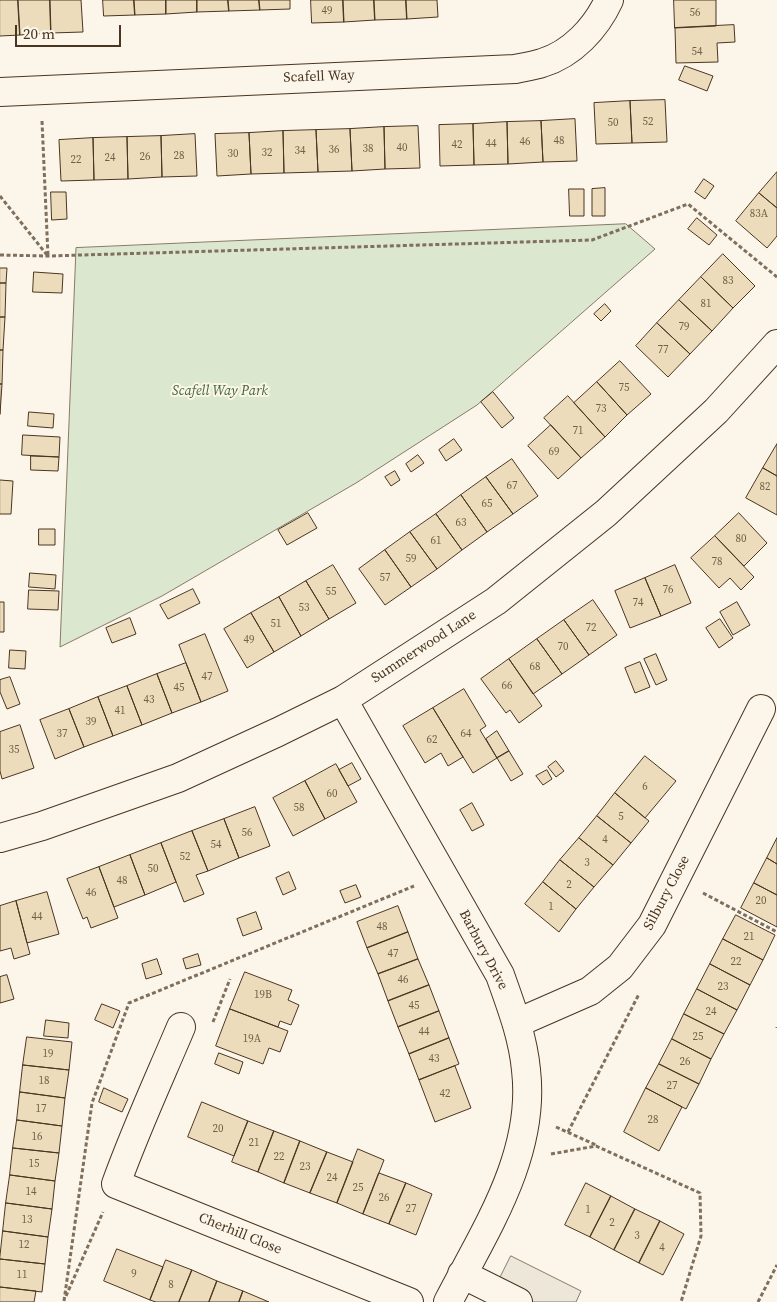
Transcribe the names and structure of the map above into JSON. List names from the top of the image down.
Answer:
{
  "streets": {
    "street": [
      "Scafell Way",
      "Summerwood Lane",
      "Silbury Close",
      "Barbury Drive",
      "Cherhill Close"
    ]
  },
  "crossings": [
    ["Summerwood Lane", "Barbury Drive"],
    ["Silbury Close", "Barbury Drive"]
  ],
  "parks": ["Scafell Way Park"],
  "house_numbers": [
    "49",
    "56",
    "54",
    "52",
    "50",
    "48",
    "46",
    "44",
    "42",
    "40",
    "38",
    "36",
    "34",
    "32",
    "30",
    "28",
    "26",
    "24",
    "22",
    "83A",
    "83",
    "81",
    "79",
    "77",
    "75",
    "73",
    "71",
    "69",
    "67",
    "82",
    "65",
    "63",
    "80",
    "61",
    "59",
    "78",
    "57",
    "76",
    "55",
    "74",
    "53",
    "51",
    "72",
    "49",
    "70",
    "68",
    "47",
    "66",
    "45",
    "43",
    "41",
    "39",
    "37",
    "64",
    "62",
    "35",
    "6",
    "60",
    "58",
    "5",
    "56",
    "4",
    "54",
    "52",
    "3",
    "50",
    "48",
    "2",
    "46",
    "20",
    "1",
    "44",
    "48",
    "21",
    "47",
    "22",
    "46",
    "23",
    "19B",
    "45",
    "24",
    "44",
    "25",
    "19A",
    "19",
    "43",
    "26",
    "18",
    "27",
    "42",
    "17",
    "28",
    "20",
    "16",
    "21",
    "22",
    "15",
    "23",
    "24",
    "25",
    "14",
    "26",
    "27",
    "1",
    "13",
    "2",
    "3",
    "12",
    "4",
    "9",
    "11",
    "8"
  ],
  "scale_bar": "20 m"
}
